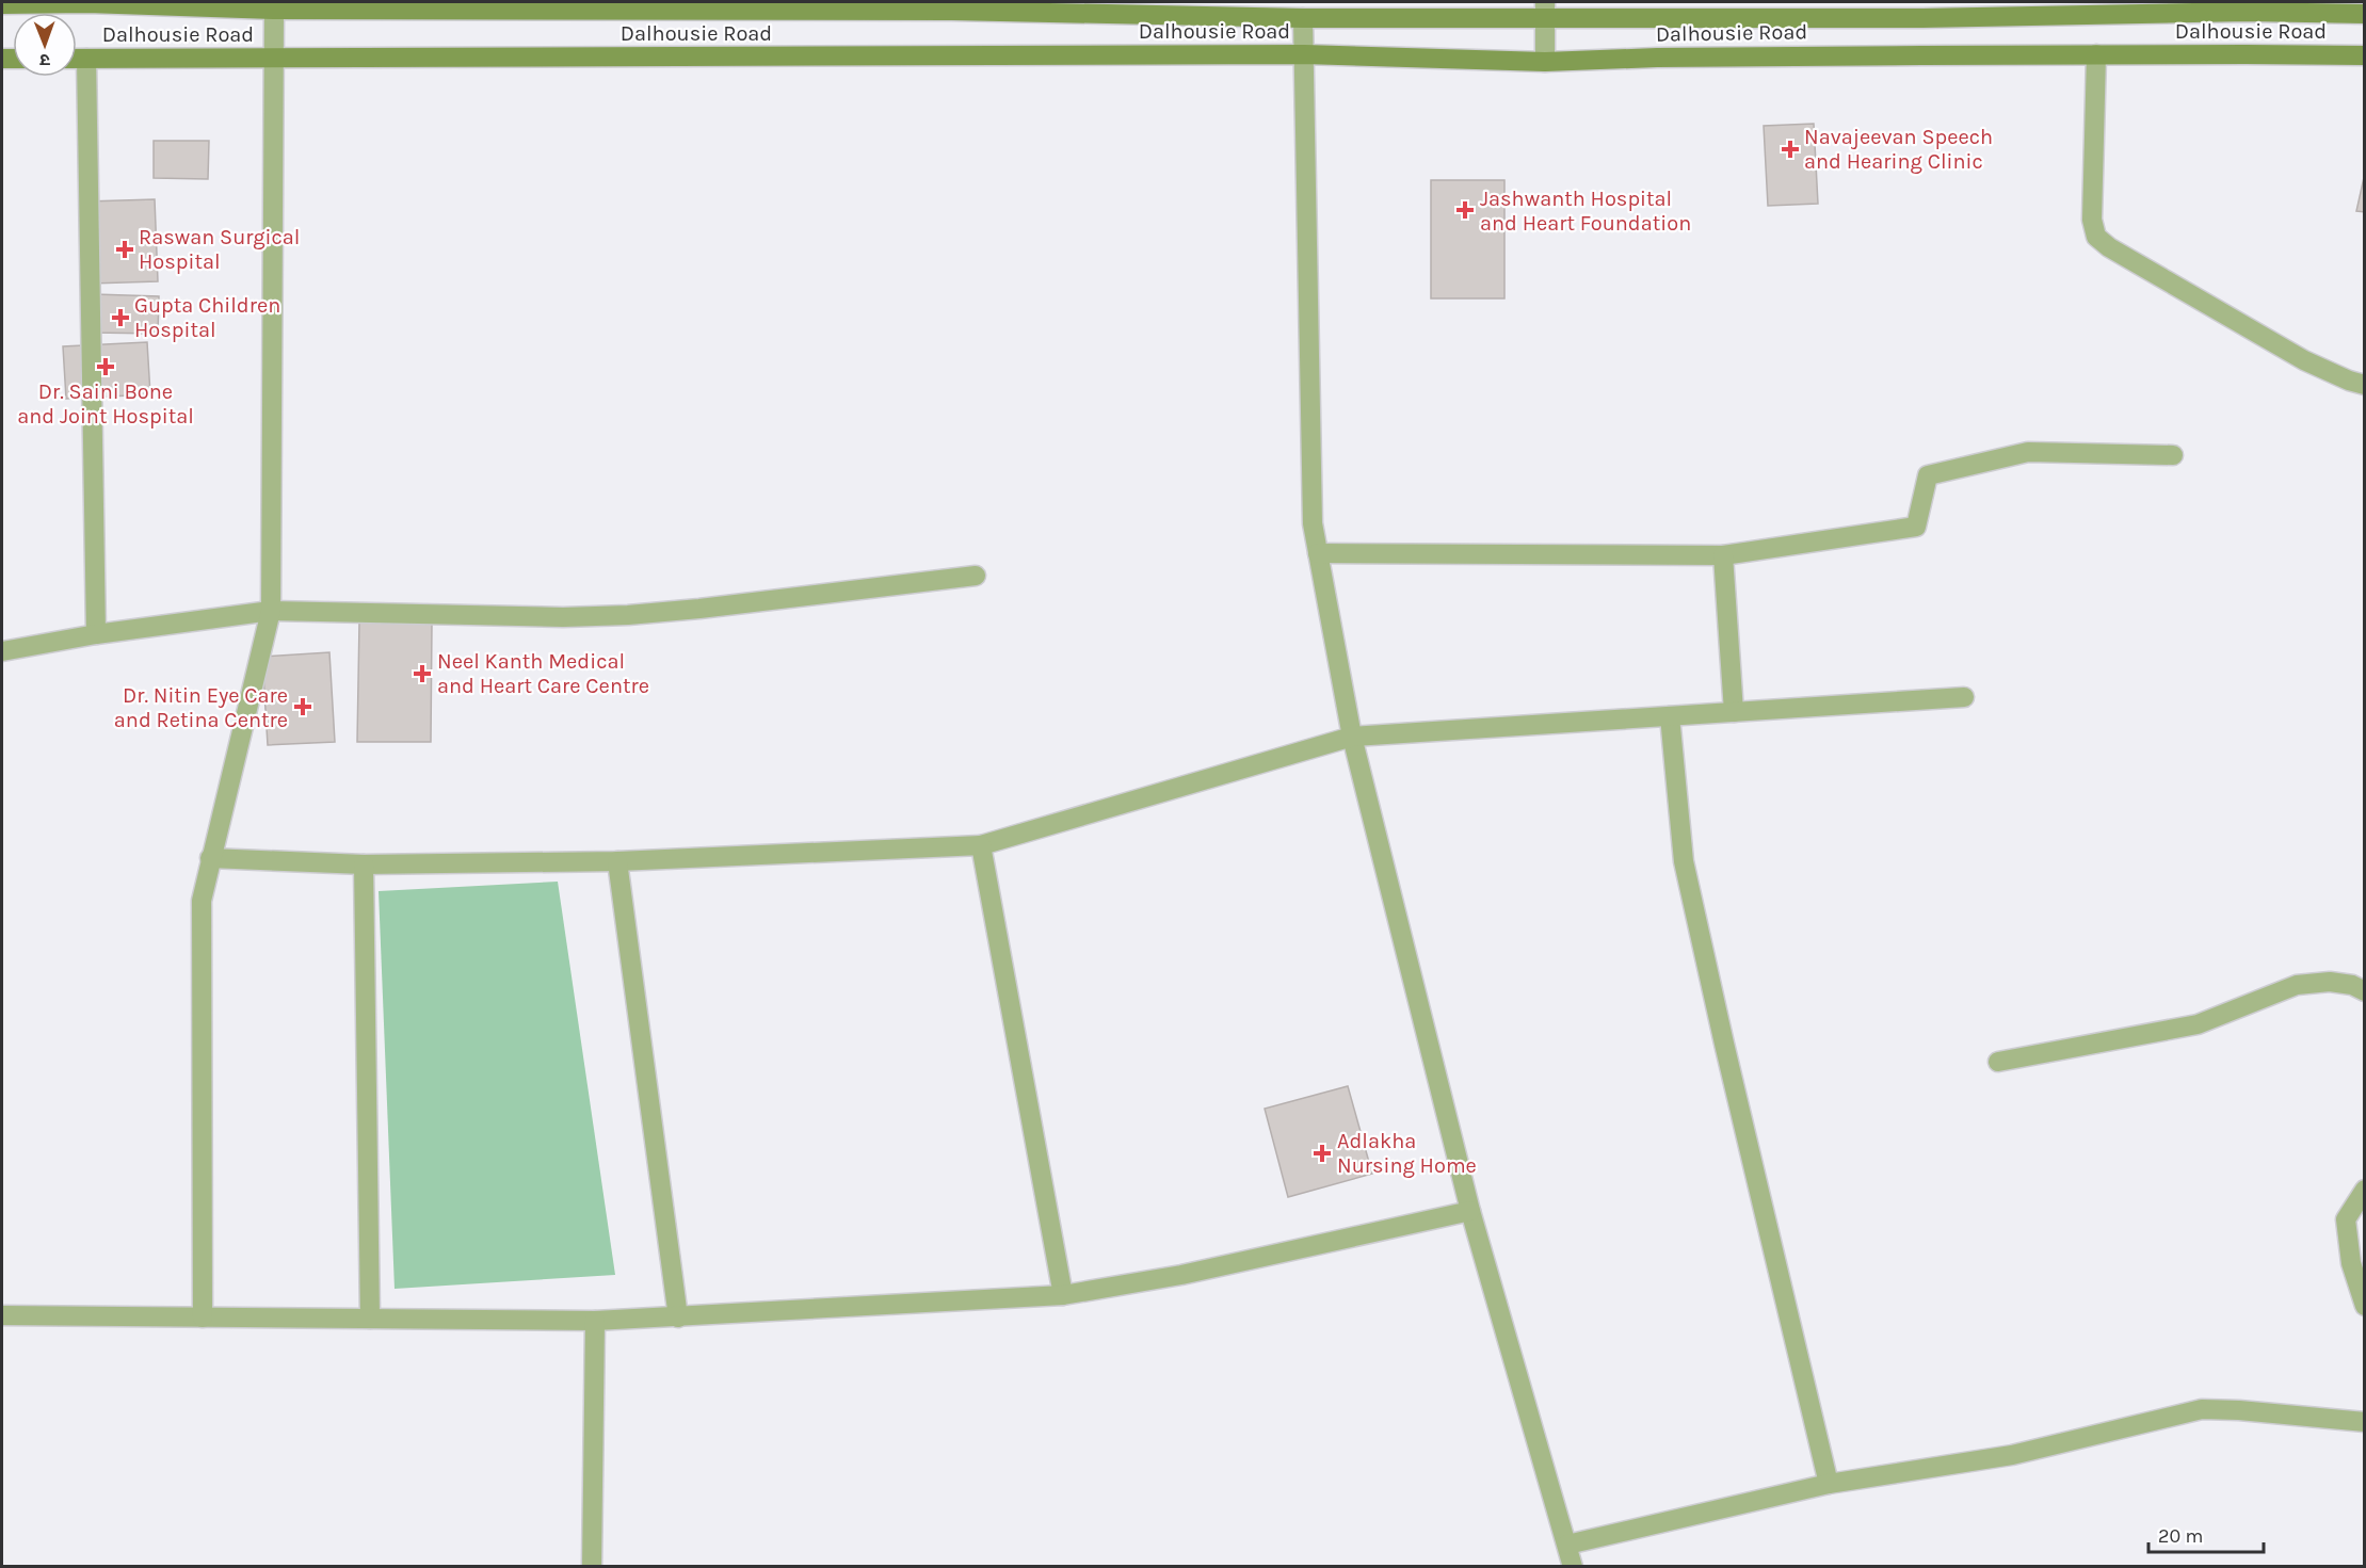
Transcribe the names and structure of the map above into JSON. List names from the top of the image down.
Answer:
{
  "streets": {
    "street": ["Dalhousie Road"]
  },
  "places": {
    "health": [
      "Navajeevan Speech and Hearing Clinic",
      "Jashwanth Hospital and Heart Foundation",
      "Raswan Surgical Hospital",
      "Gupta Children Hospital",
      "Dr. Saini Bone and Joint Hospital",
      "Neel Kanth Medical and Heart Care Centre",
      "Dr. Nitin Eye Care and Retina Centre",
      "Adlakha Nursing Home"
    ]
  },
  "scale_bar": "20 m",
  "north": "bottom"
}
